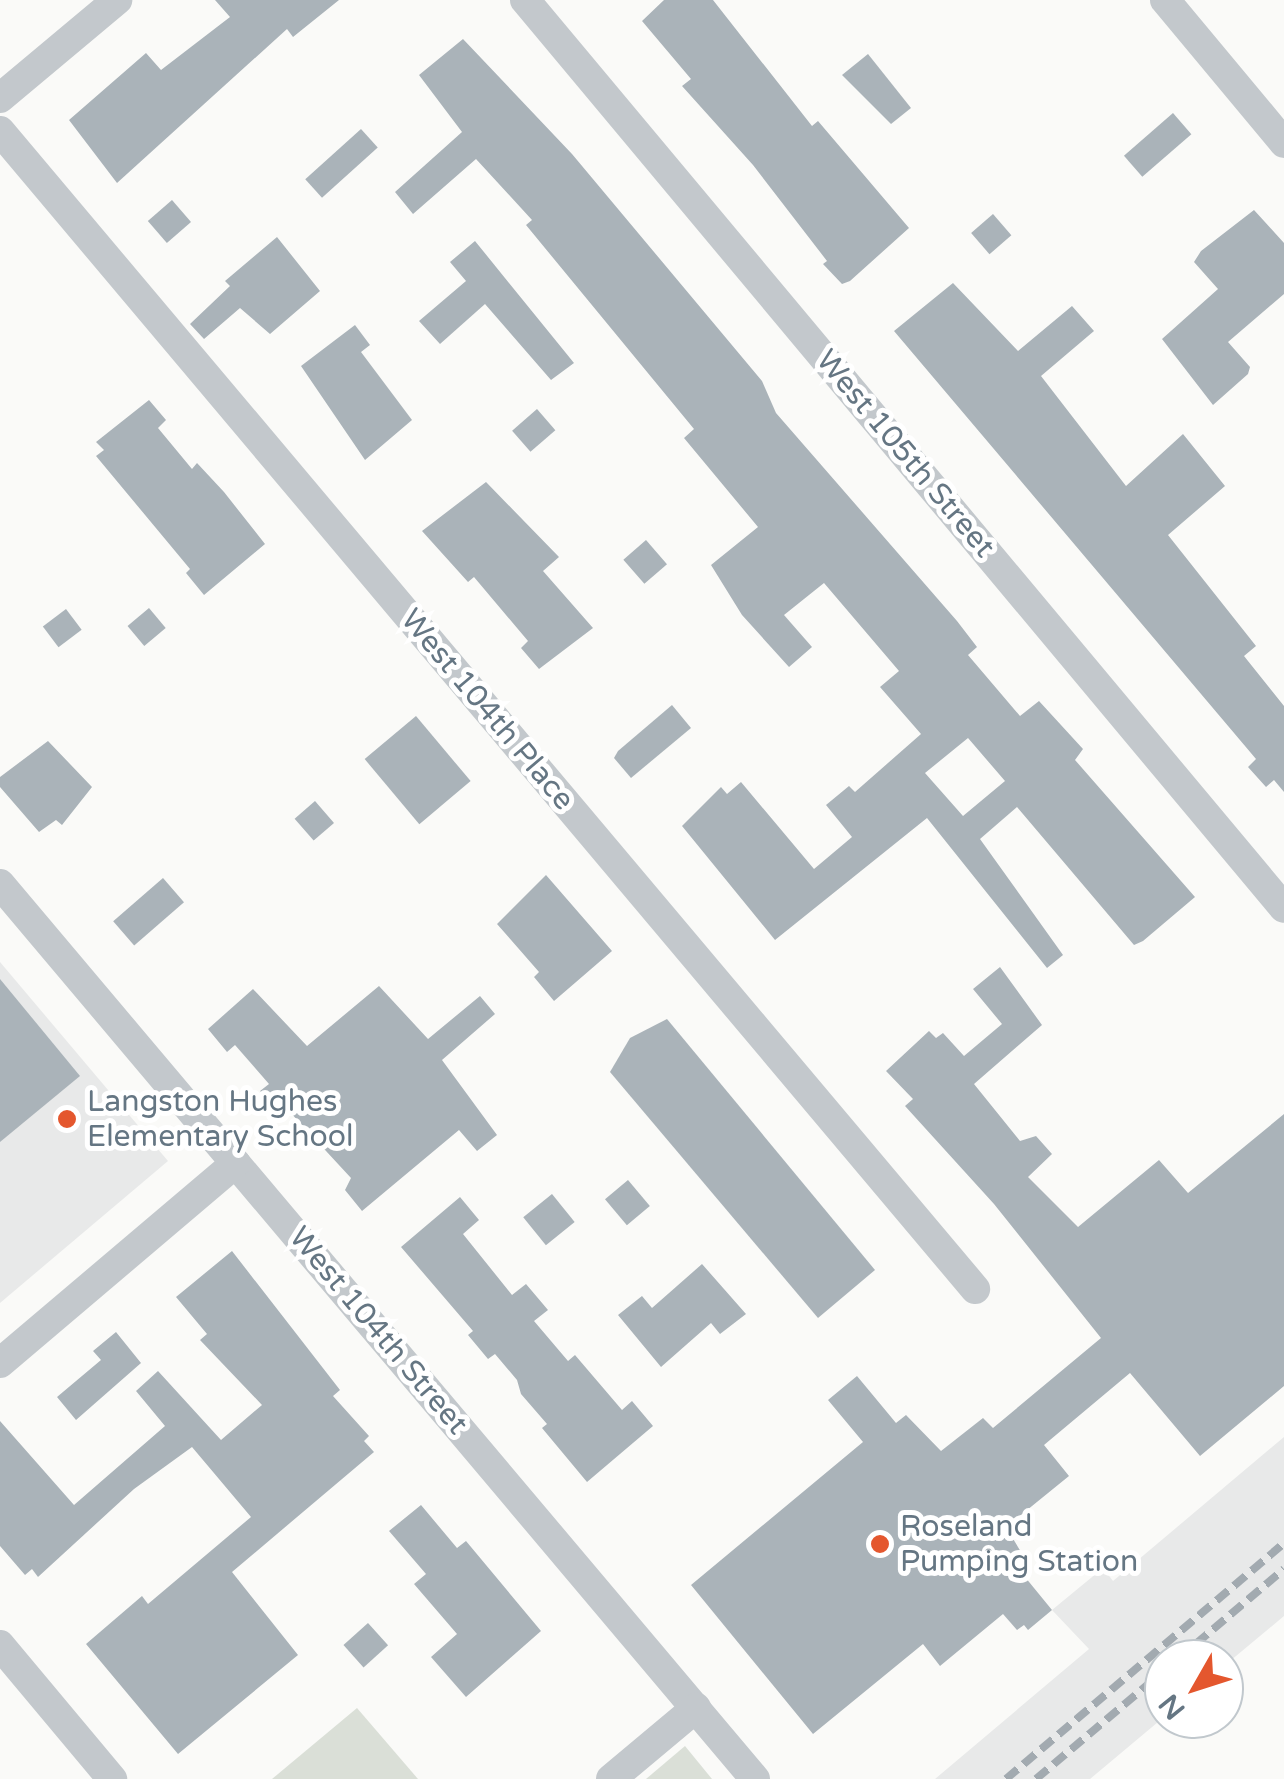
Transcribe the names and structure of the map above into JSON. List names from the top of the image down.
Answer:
{
  "streets": {
    "street": ["West 105th Street", "West 104th Place", "West 104th Street"]
  },
  "places": ["Langston Hughes Elementary School", "Roseland Pumping Station"],
  "north": "bottom left"
}
